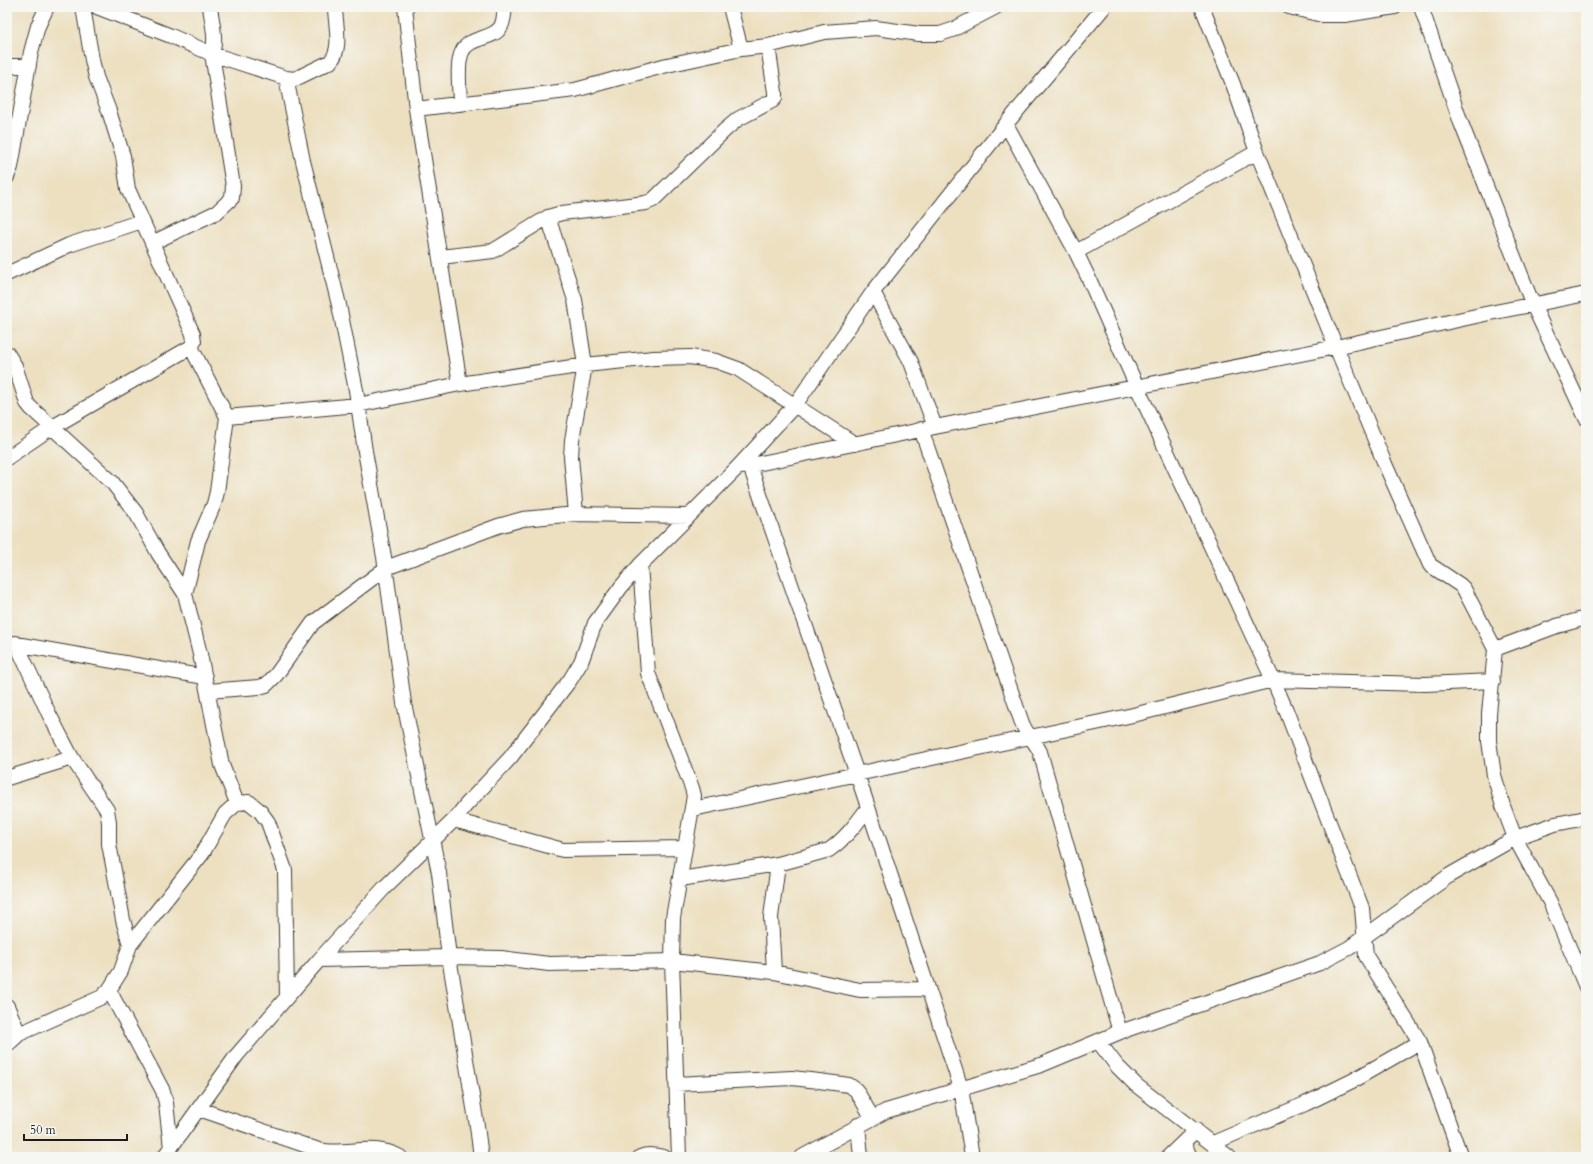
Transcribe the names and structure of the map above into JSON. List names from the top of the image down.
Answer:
{
  "scale_bar": "50 m"
}
